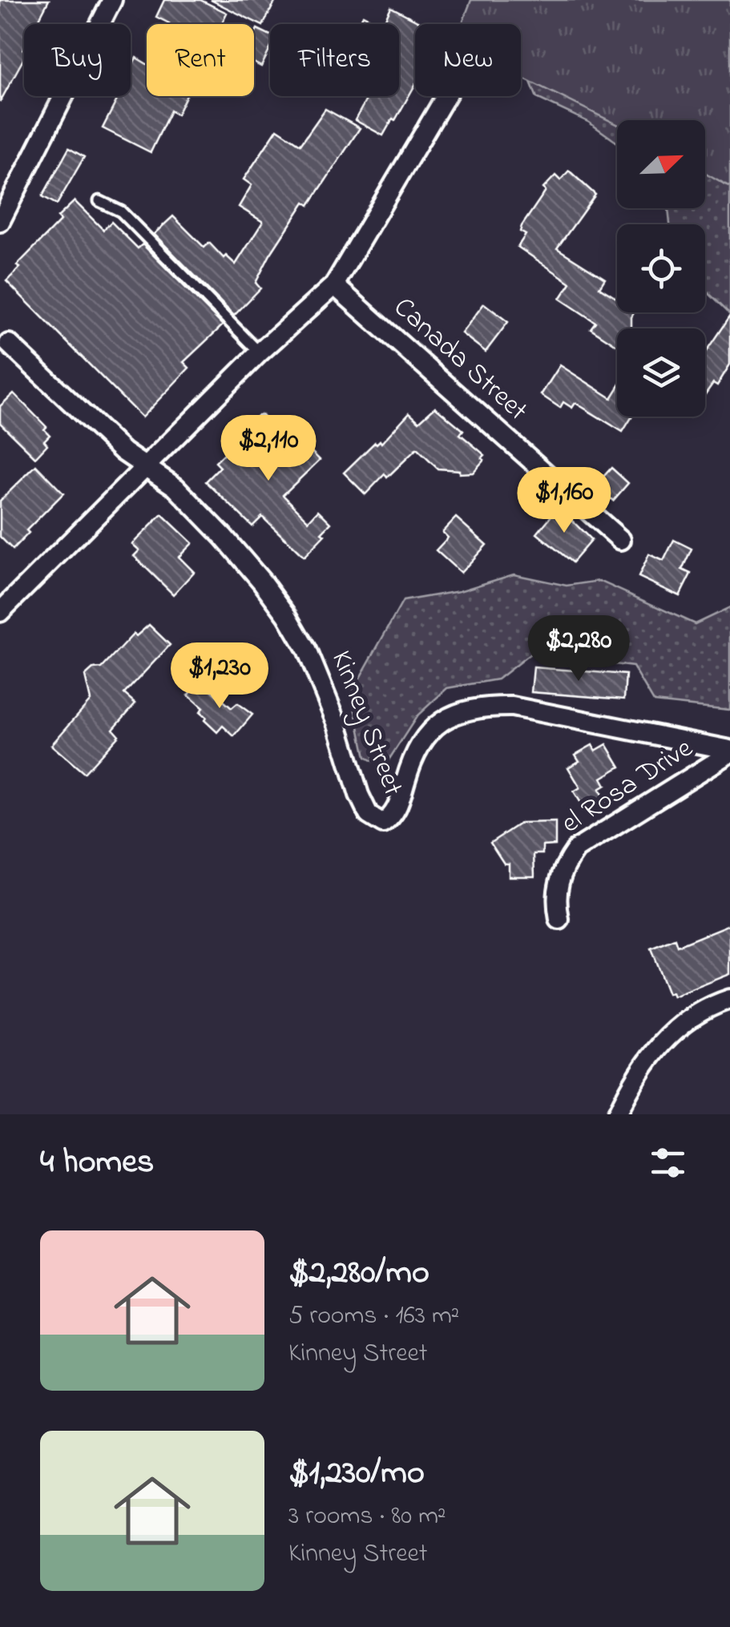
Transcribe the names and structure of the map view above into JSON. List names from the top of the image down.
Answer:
{
  "streets": {
    "street": ["Canada Street", "Kinney Street", "el Rosa Drive"]
  },
  "crossings": [
    ["Kinney Street", "el Rosa Drive"]
  ],
  "north": "top right",
  "page": {
    "chip": [
      "Buy",
      "Rent",
      "Filters",
      "New"
    ],
    "price": [
      "$2,110",
      "$1,160",
      "$2,280",
      "$1,230"
    ],
    "heading": "4 homes",
    "list": [
      {
        "name": "$2,280/mo",
        "note": "5 rooms · 163 m² · Kinney Street"
      },
      {
        "name": "$1,230/mo",
        "note": "3 rooms · 80 m² · Kinney Street"
      }
    ]
  }
}
